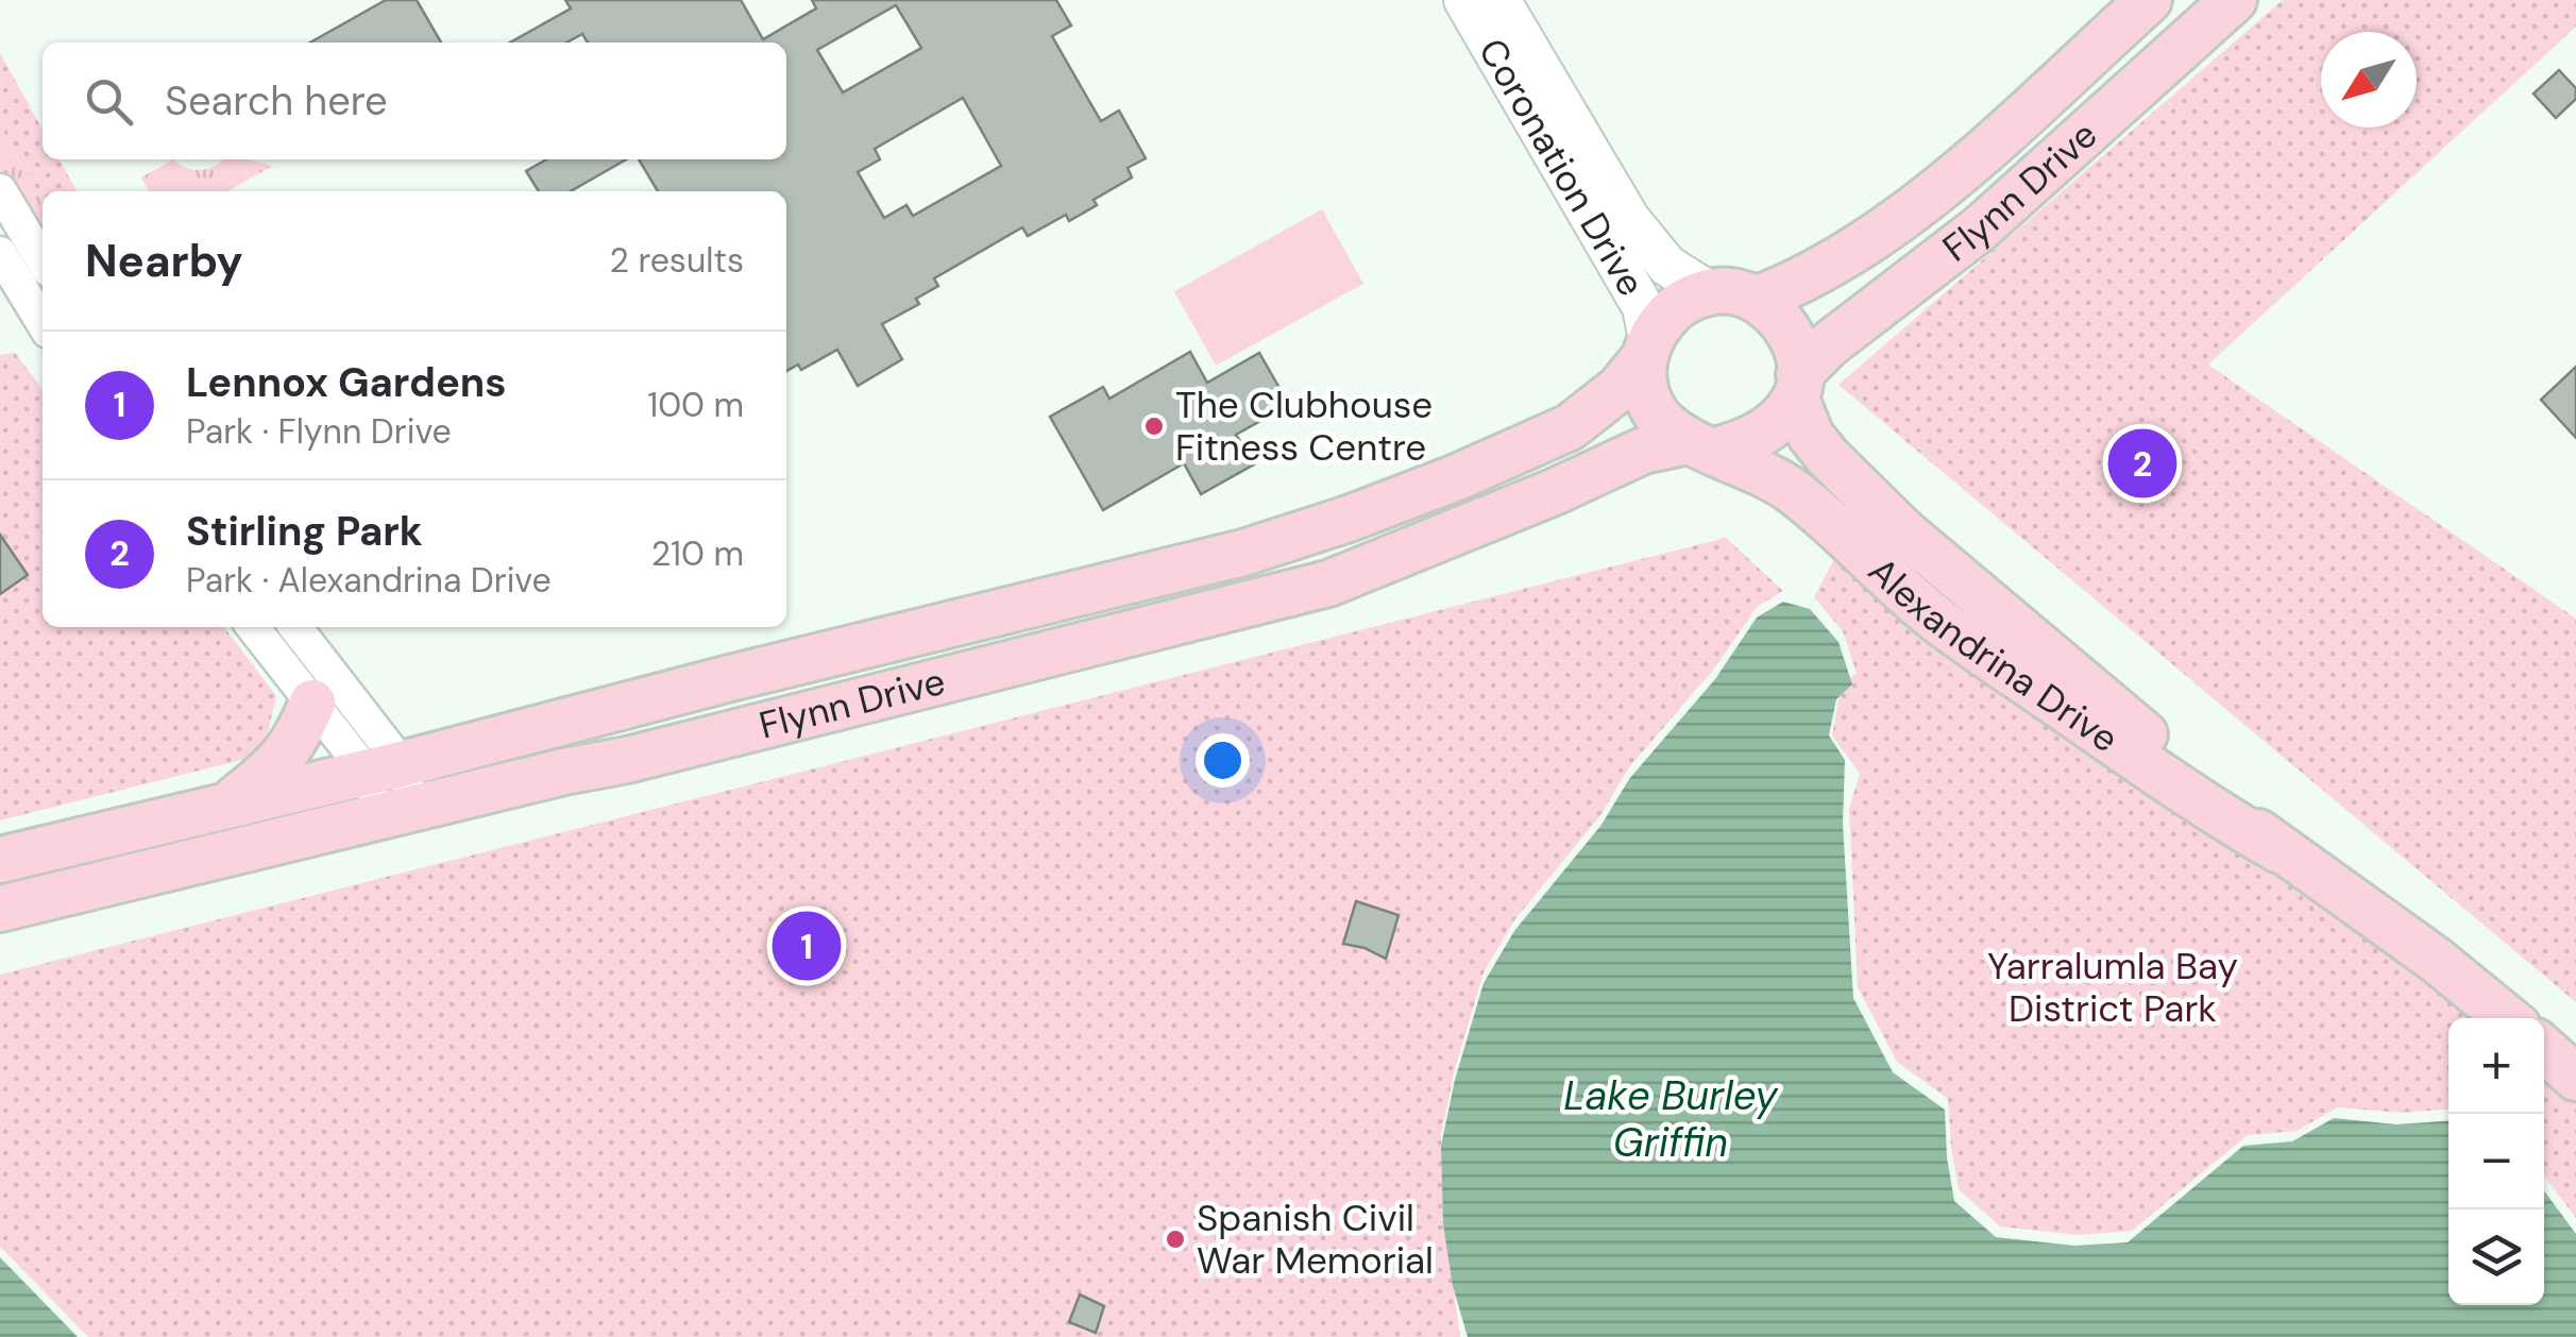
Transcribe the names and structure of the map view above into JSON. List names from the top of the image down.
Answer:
{
  "streets": {
    "main road": ["Flynn Drive", "Alexandrina Drive"],
    "street": ["Coronation Drive"]
  },
  "crossings": [
    ["Coronation Drive", "Flynn Drive"],
    ["Coronation Drive", "Alexandrina Drive"],
    ["Flynn Drive", "Alexandrina Drive"]
  ],
  "water": ["Lake Burley Griffin"],
  "parks": ["Yarralumla Bay District Park"],
  "places": ["The Clubhouse Fitness Centre", "Spanish Civil War Memorial"],
  "north": "bottom left",
  "page": {
    "search": "Search here",
    "heading": ["Nearby", "2 results"],
    "list": [
      {
        "mark": "1",
        "name": "Lennox Gardens",
        "note": "Park · Flynn Drive",
        "value": "100 m"
      },
      {
        "mark": "2",
        "name": "Stirling Park",
        "note": "Park · Alexandrina Drive",
        "value": "210 m"
      }
    ],
    "pins": ["2", "1"],
    "map_buttons": ["+", "−"]
  }
}
